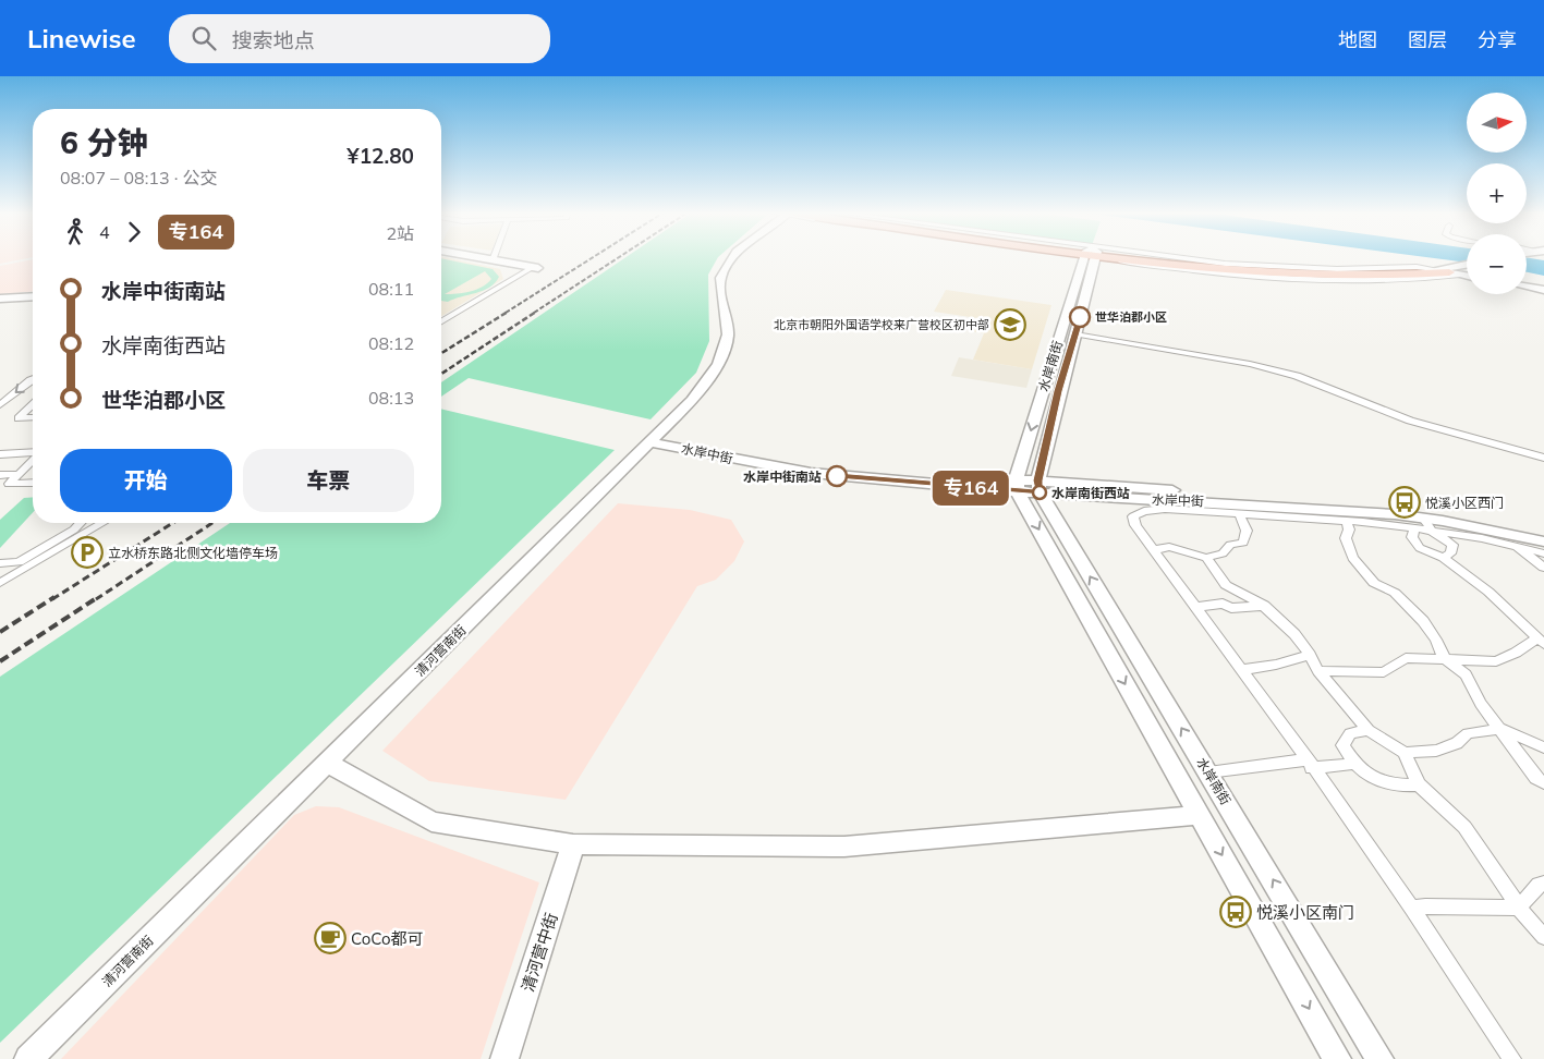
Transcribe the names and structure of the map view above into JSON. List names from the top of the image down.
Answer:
{
  "streets": {
    "street": [
      "水岸南街",
      "水岸中街",
      "清河营南街",
      "清河营中街"
    ]
  },
  "crossings": [
    ["水岸南街", "水岸中街"],
    ["水岸中街", "清河营南街"]
  ],
  "places": {
    "other": ["世华泊郡小区", "水岸中街南站", "水岸南街西站"],
    "school or university": ["北京市朝阳外国语学校来广营校区初中部"],
    "bus stop": ["悦溪小区西门", "悦溪小区南门"],
    "parking": ["立水桥东路北侧文化墙停车场"],
    "cafe": ["CoCo都可"]
  },
  "lines": ["bus line 专164"],
  "north": "right",
  "page": {
    "header": "Linewise",
    "search": "搜索地点",
    "nav": ["地图", "图层", "分享"],
    "on_map": "专164",
    "map_buttons": ["+", "−"],
    "heading": ["6 分钟", "08:07 – 08:13 · 公交", "¥12.80"],
    "legs": ["4", "专164", "2站"],
    "list": [
      {
        "name": "水岸中街南站",
        "value": "08:11"
      },
      {
        "name": "水岸南街西站",
        "value": "08:12"
      },
      {
        "name": "世华泊郡小区",
        "value": "08:13"
      }
    ],
    "buttons": ["开始", "车票"]
  }
}
